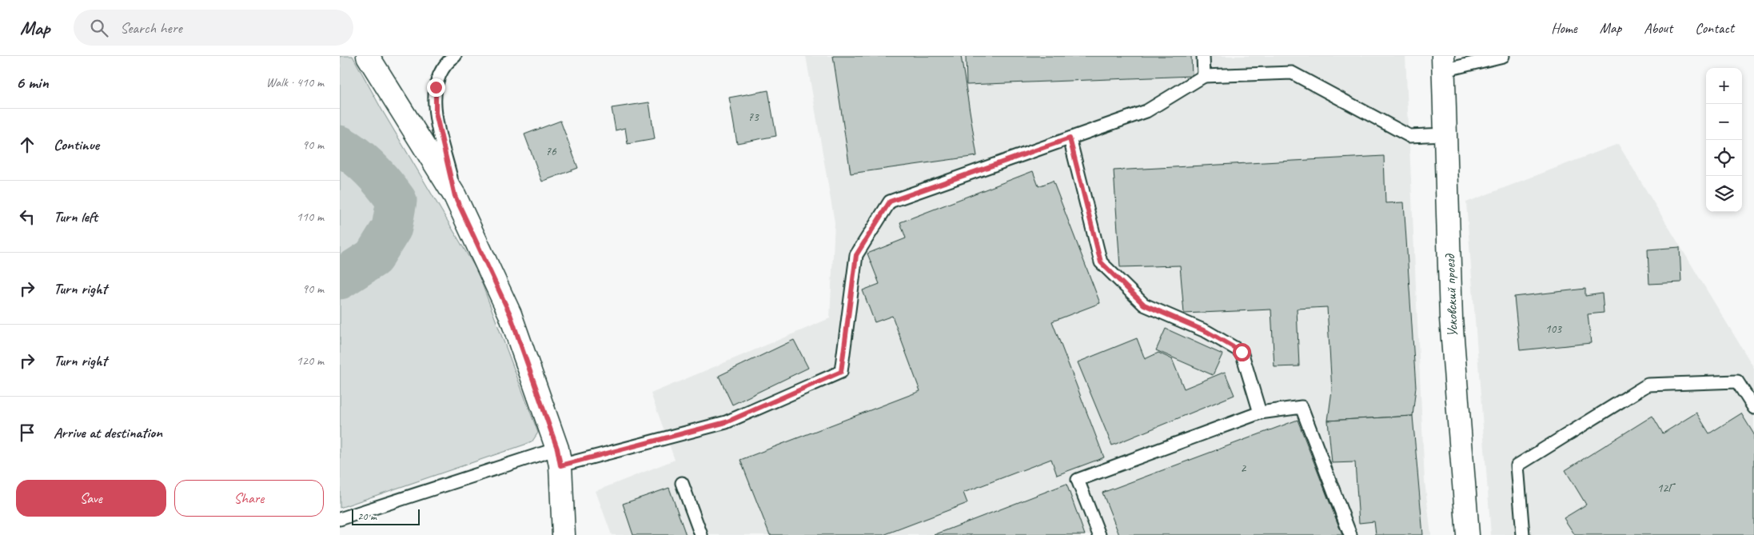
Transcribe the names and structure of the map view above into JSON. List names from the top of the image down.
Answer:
{
  "streets": {
    "street": ["Усковский проезд"]
  },
  "house_numbers": [
    "73",
    "76",
    "103",
    "2",
    "12Г"
  ],
  "scale_bar": "20 m",
  "page": {
    "header": "Map",
    "search": "Search here",
    "nav": [
      "Home",
      "Map",
      "About",
      "Contact"
    ],
    "heading": ["6 min", "Walk · 410 m"],
    "map_buttons": ["+", "−"],
    "list": [
      ["Continue", "90 m"],
      ["Turn left", "110 m"],
      ["Turn right", "90 m"],
      ["Turn right", "120 m"],
      "Arrive at destination"
    ],
    "buttons": ["Save", "Share"],
    "scale": "20 m"
  }
}
